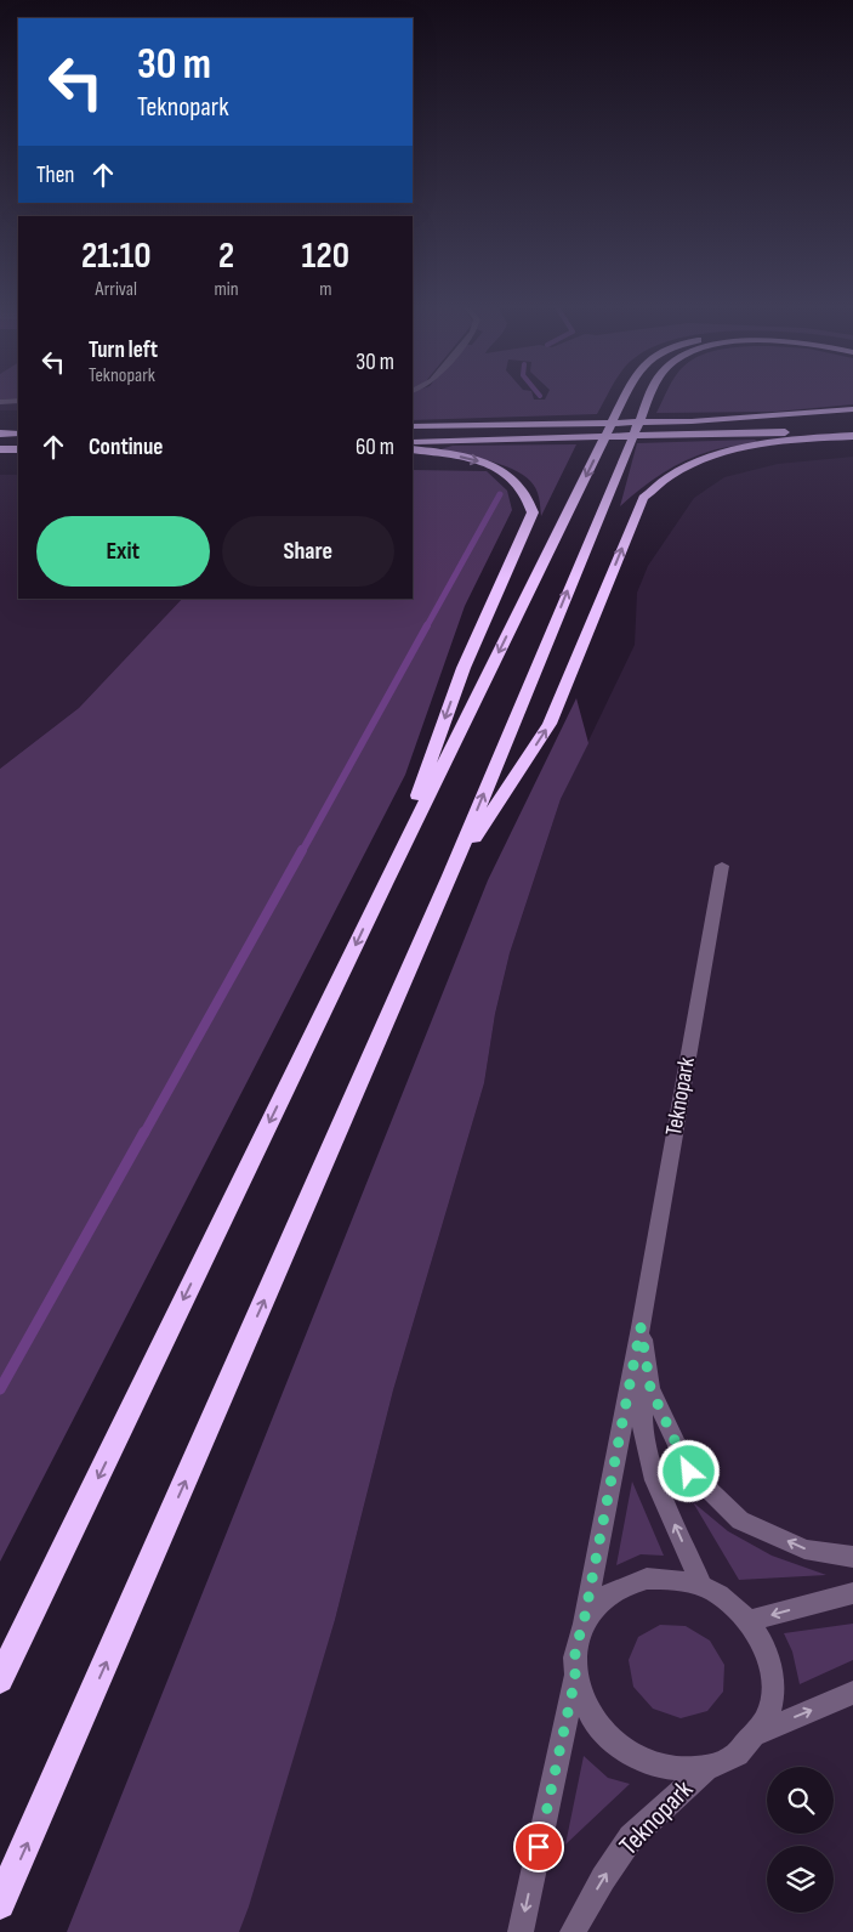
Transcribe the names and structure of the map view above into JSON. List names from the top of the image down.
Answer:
{
  "streets": {
    "street": ["Teknopark"]
  },
  "page": {
    "turn": ["30 m", "Teknopark"],
    "then": "Then",
    "eta": [
      "21:10",
      "Arrival",
      "2",
      "min",
      "120",
      "m"
    ],
    "list": [
      {
        "name": "Turn left",
        "note": "Teknopark",
        "value": "30 m"
      },
      {
        "name": "Continue",
        "value": "60 m"
      }
    ],
    "buttons": ["Exit", "Share"]
  }
}
